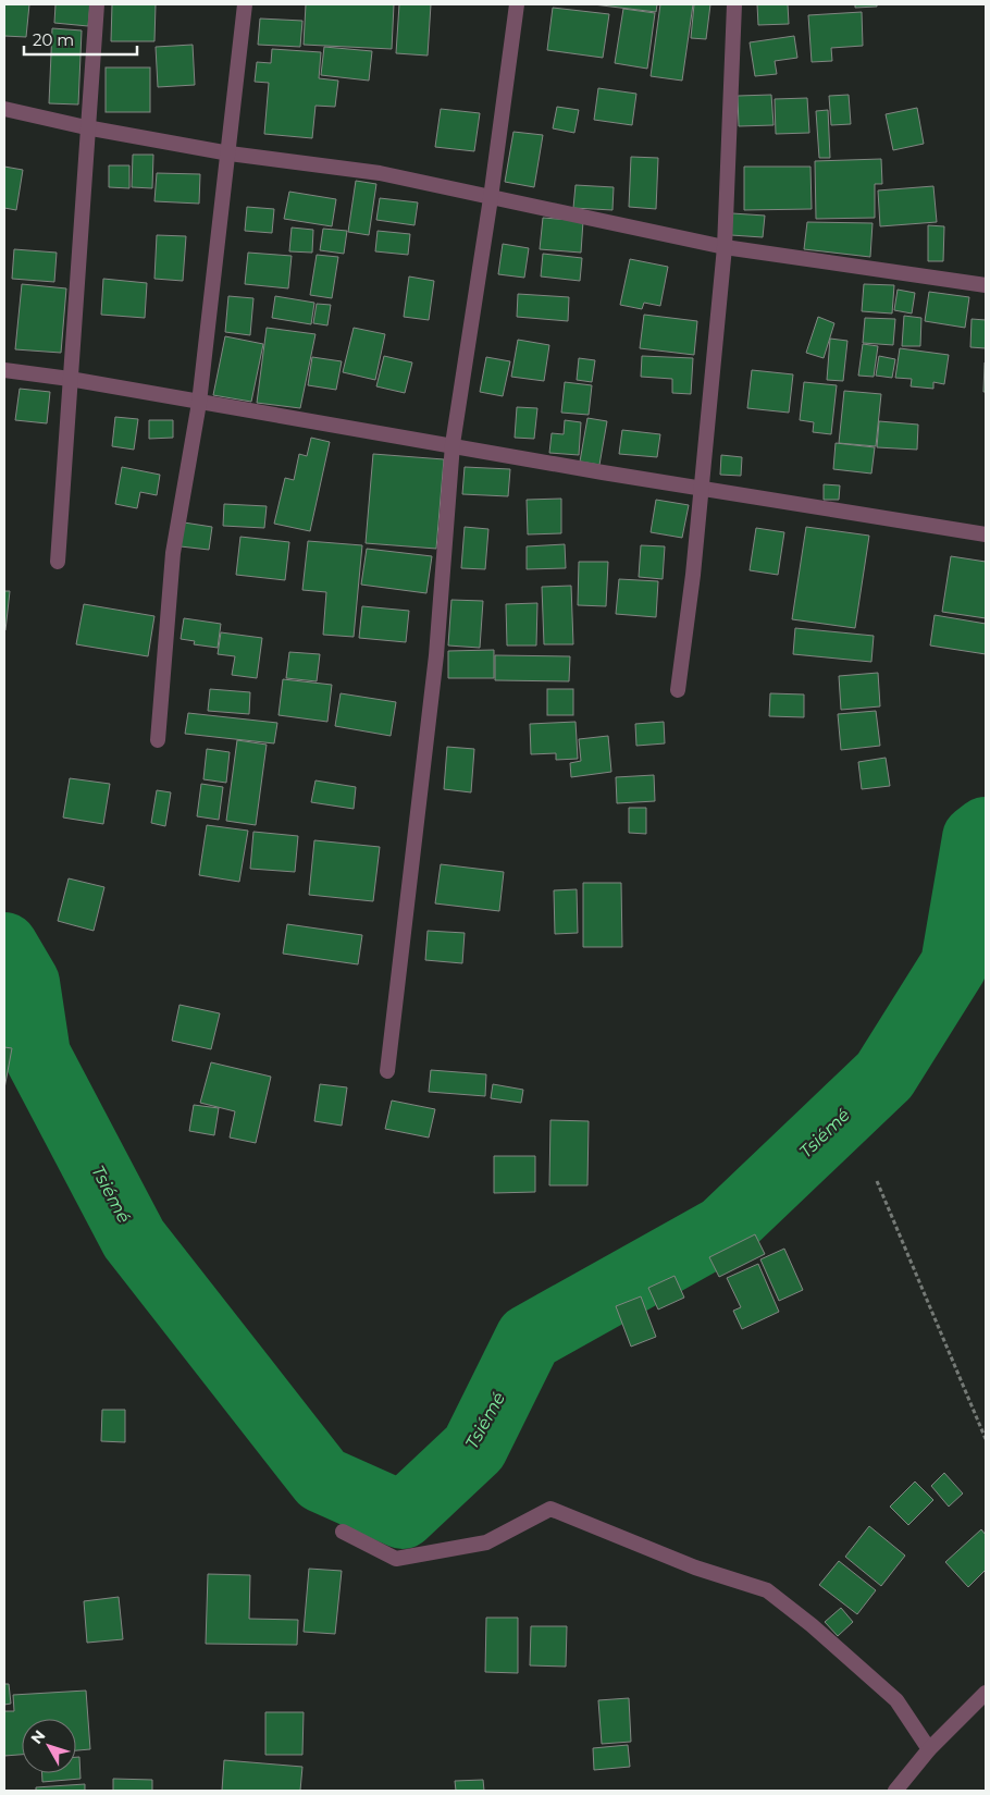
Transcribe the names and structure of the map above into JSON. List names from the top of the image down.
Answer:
{
  "water": ["Tsiémé"],
  "scale_bar": "20 m",
  "north": "top left"
}
